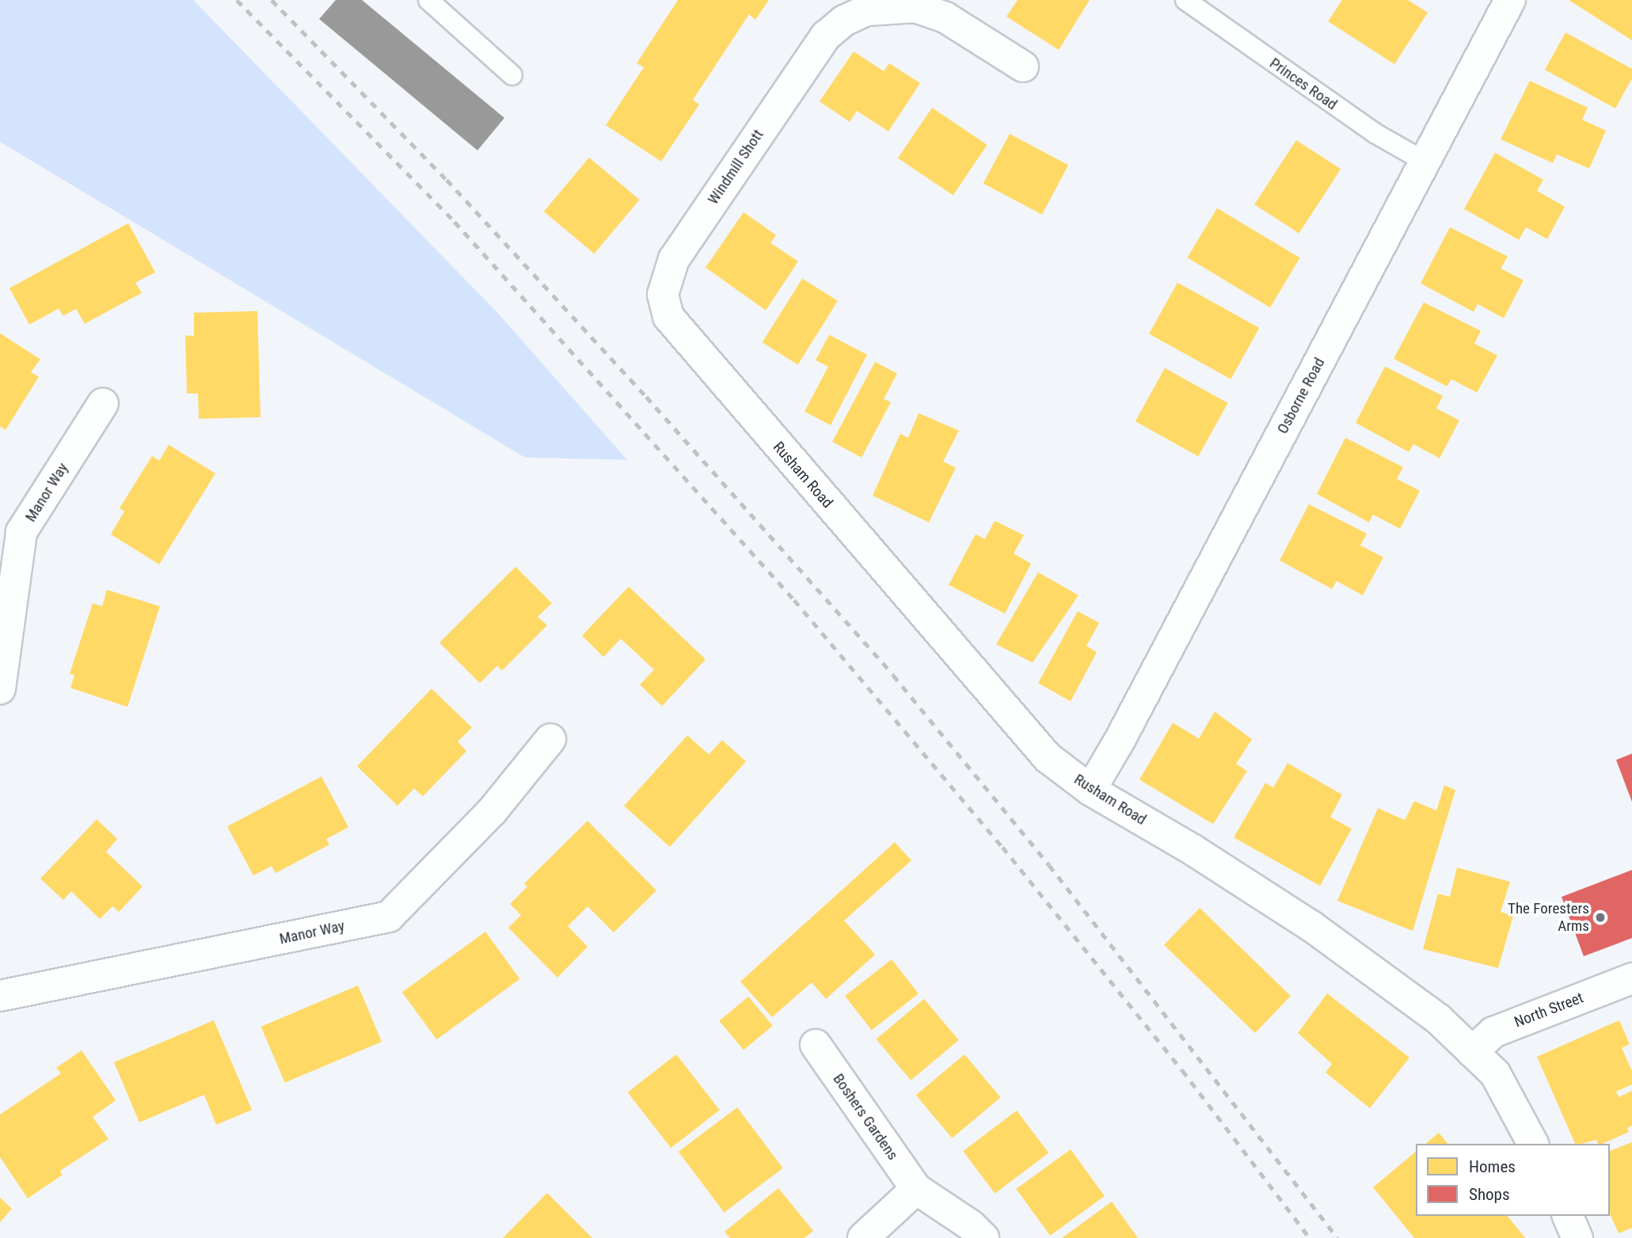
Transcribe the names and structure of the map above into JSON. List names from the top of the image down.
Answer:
{
  "streets": {
    "street": [
      "Windmill Shott",
      "Osborne Road",
      "Rusham Road",
      "Manor Way",
      "North Street",
      "Boshers Gardens"
    ],
    "lane": ["Princes Road"]
  },
  "crossings": [
    ["Princes Road", "Osborne Road"],
    ["Windmill Shott", "Rusham Road"],
    ["Osborne Road", "Rusham Road"],
    ["Rusham Road", "North Street"]
  ],
  "places": ["The Foresters Arms"],
  "legend": ["Homes", "Shops"]
}
